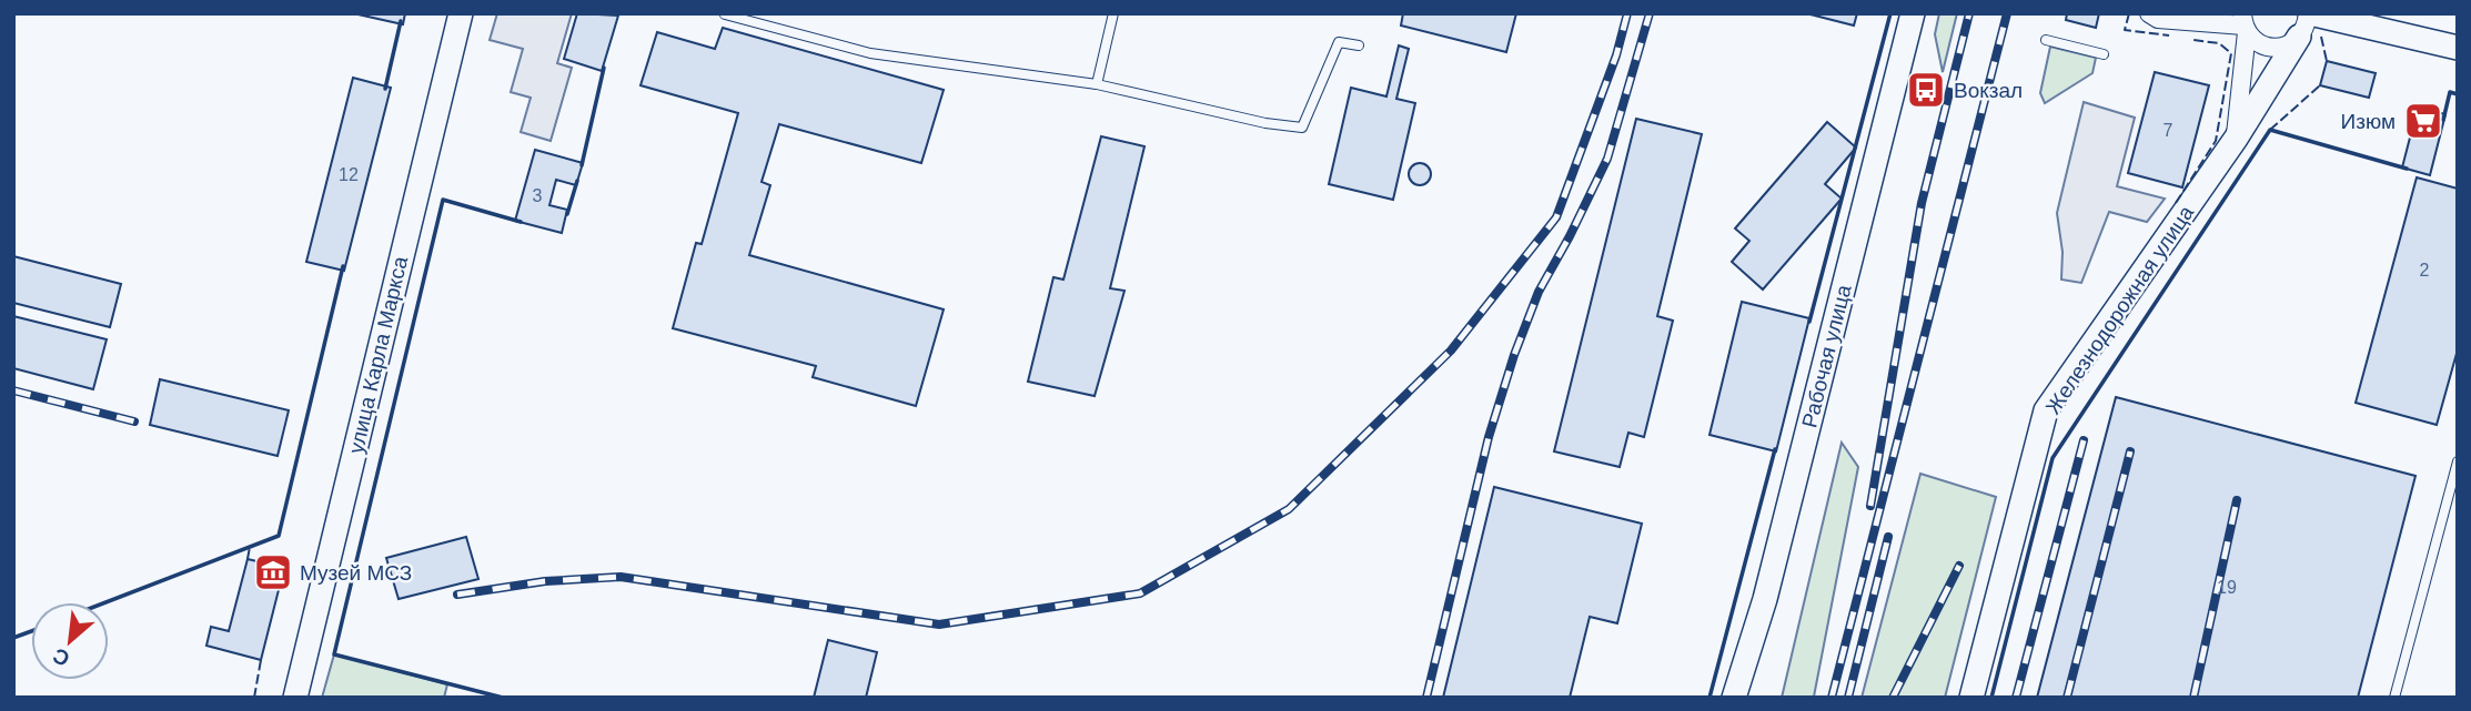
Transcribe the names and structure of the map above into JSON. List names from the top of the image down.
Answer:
{
  "streets": {
    "street": ["Железнодорожная улица", "улица Карла Маркса", "Рабочая улица"]
  },
  "places": {
    "bus stop": ["Вокзал"],
    "supermarket": ["Изюм"],
    "museum": ["Музей МСЗ"]
  },
  "house_numbers": [
    "7",
    "12",
    "3",
    "2",
    "19"
  ],
  "north": "bottom left"
}
